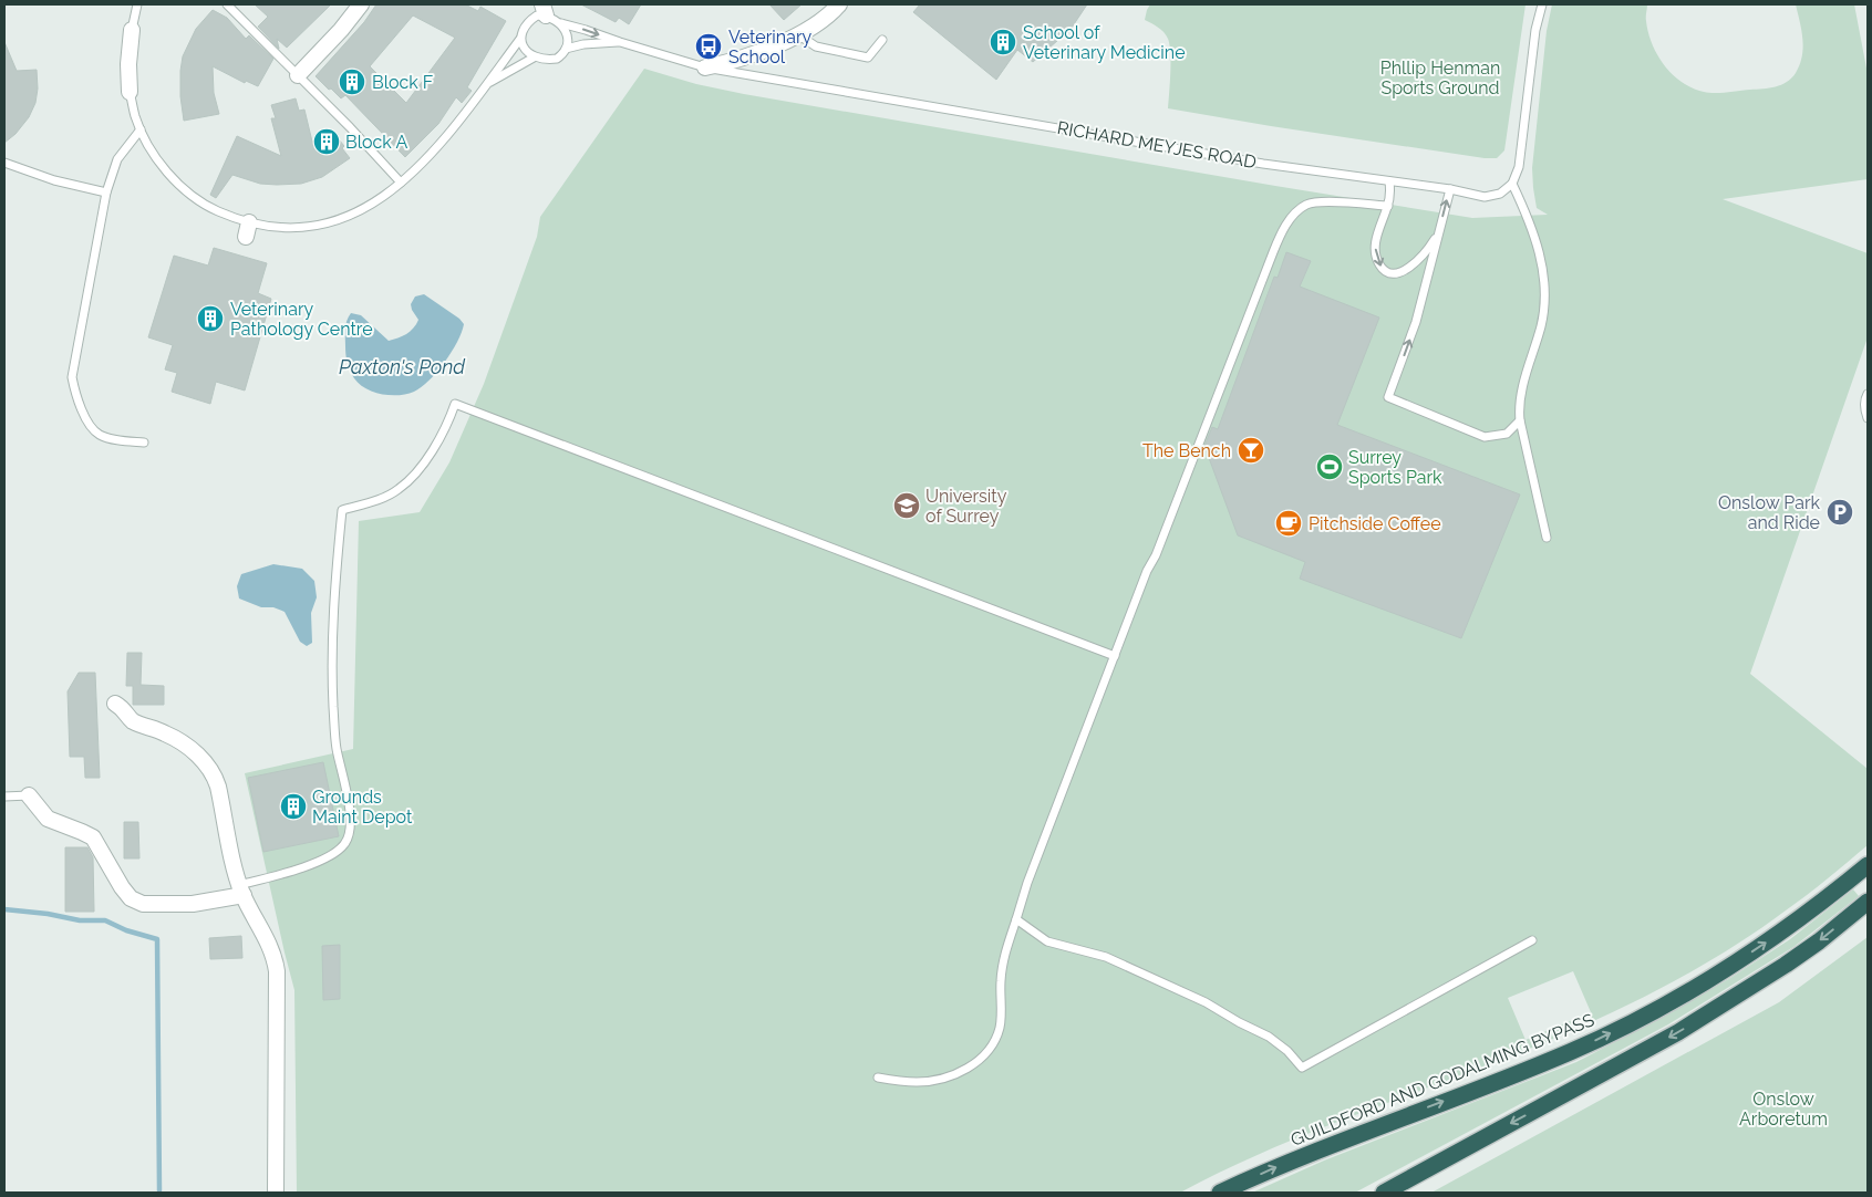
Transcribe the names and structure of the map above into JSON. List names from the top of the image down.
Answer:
{
  "streets": {
    "highway": ["GUILDFORD AND GODALMING BYPASS"],
    "lane": ["RICHARD MEYJES ROAD"]
  },
  "water": ["Paxton's Pond"],
  "parks": ["Phllip Henman Sports Ground", "Onslow Arboretum"],
  "places": {
    "building": [
      "School of Veterinary Medicine",
      "Block F",
      "Block A",
      "Veterinary Pathology Centre",
      "Grounds Maint Depot"
    ],
    "bus stop": ["Veterinary School"],
    "bar": ["The Bench"],
    "sports": ["Surrey Sports Park"],
    "school or university": ["University of Surrey"],
    "parking": ["Onslow Park and Ride"],
    "cafe": ["Pitchside Coffee"]
  }
}
